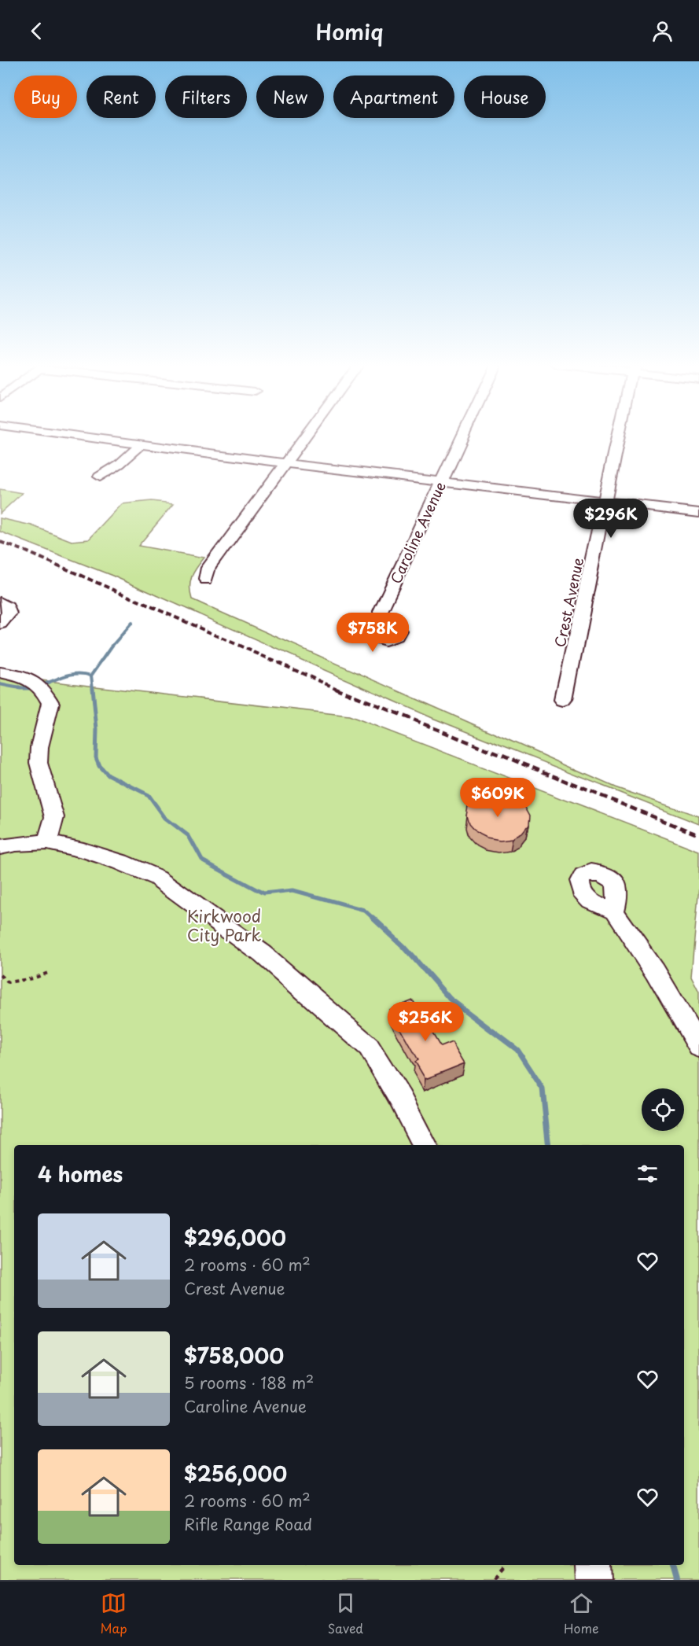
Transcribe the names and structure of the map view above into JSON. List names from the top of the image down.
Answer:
{
  "streets": {
    "street": ["Caroline Avenue", "Crest Avenue"]
  },
  "parks": ["Kirkwood City Park"],
  "page": {
    "header": "Homiq",
    "chip": [
      "Buy",
      "Rent",
      "Filters",
      "New",
      "Apartment",
      "House"
    ],
    "price": [
      "$296K",
      "$758K",
      "$609K",
      "$256K"
    ],
    "heading": "4 homes",
    "list": [
      {
        "name": "$296,000",
        "note": "2 rooms · 60 m² · Crest Avenue"
      },
      {
        "name": "$758,000",
        "note": "5 rooms · 188 m² · Caroline Avenue"
      },
      {
        "name": "$256,000",
        "note": "2 rooms · 60 m² · Rifle Range Road"
      }
    ],
    "tabs": ["Map", "Saved", "Home"]
  }
}
